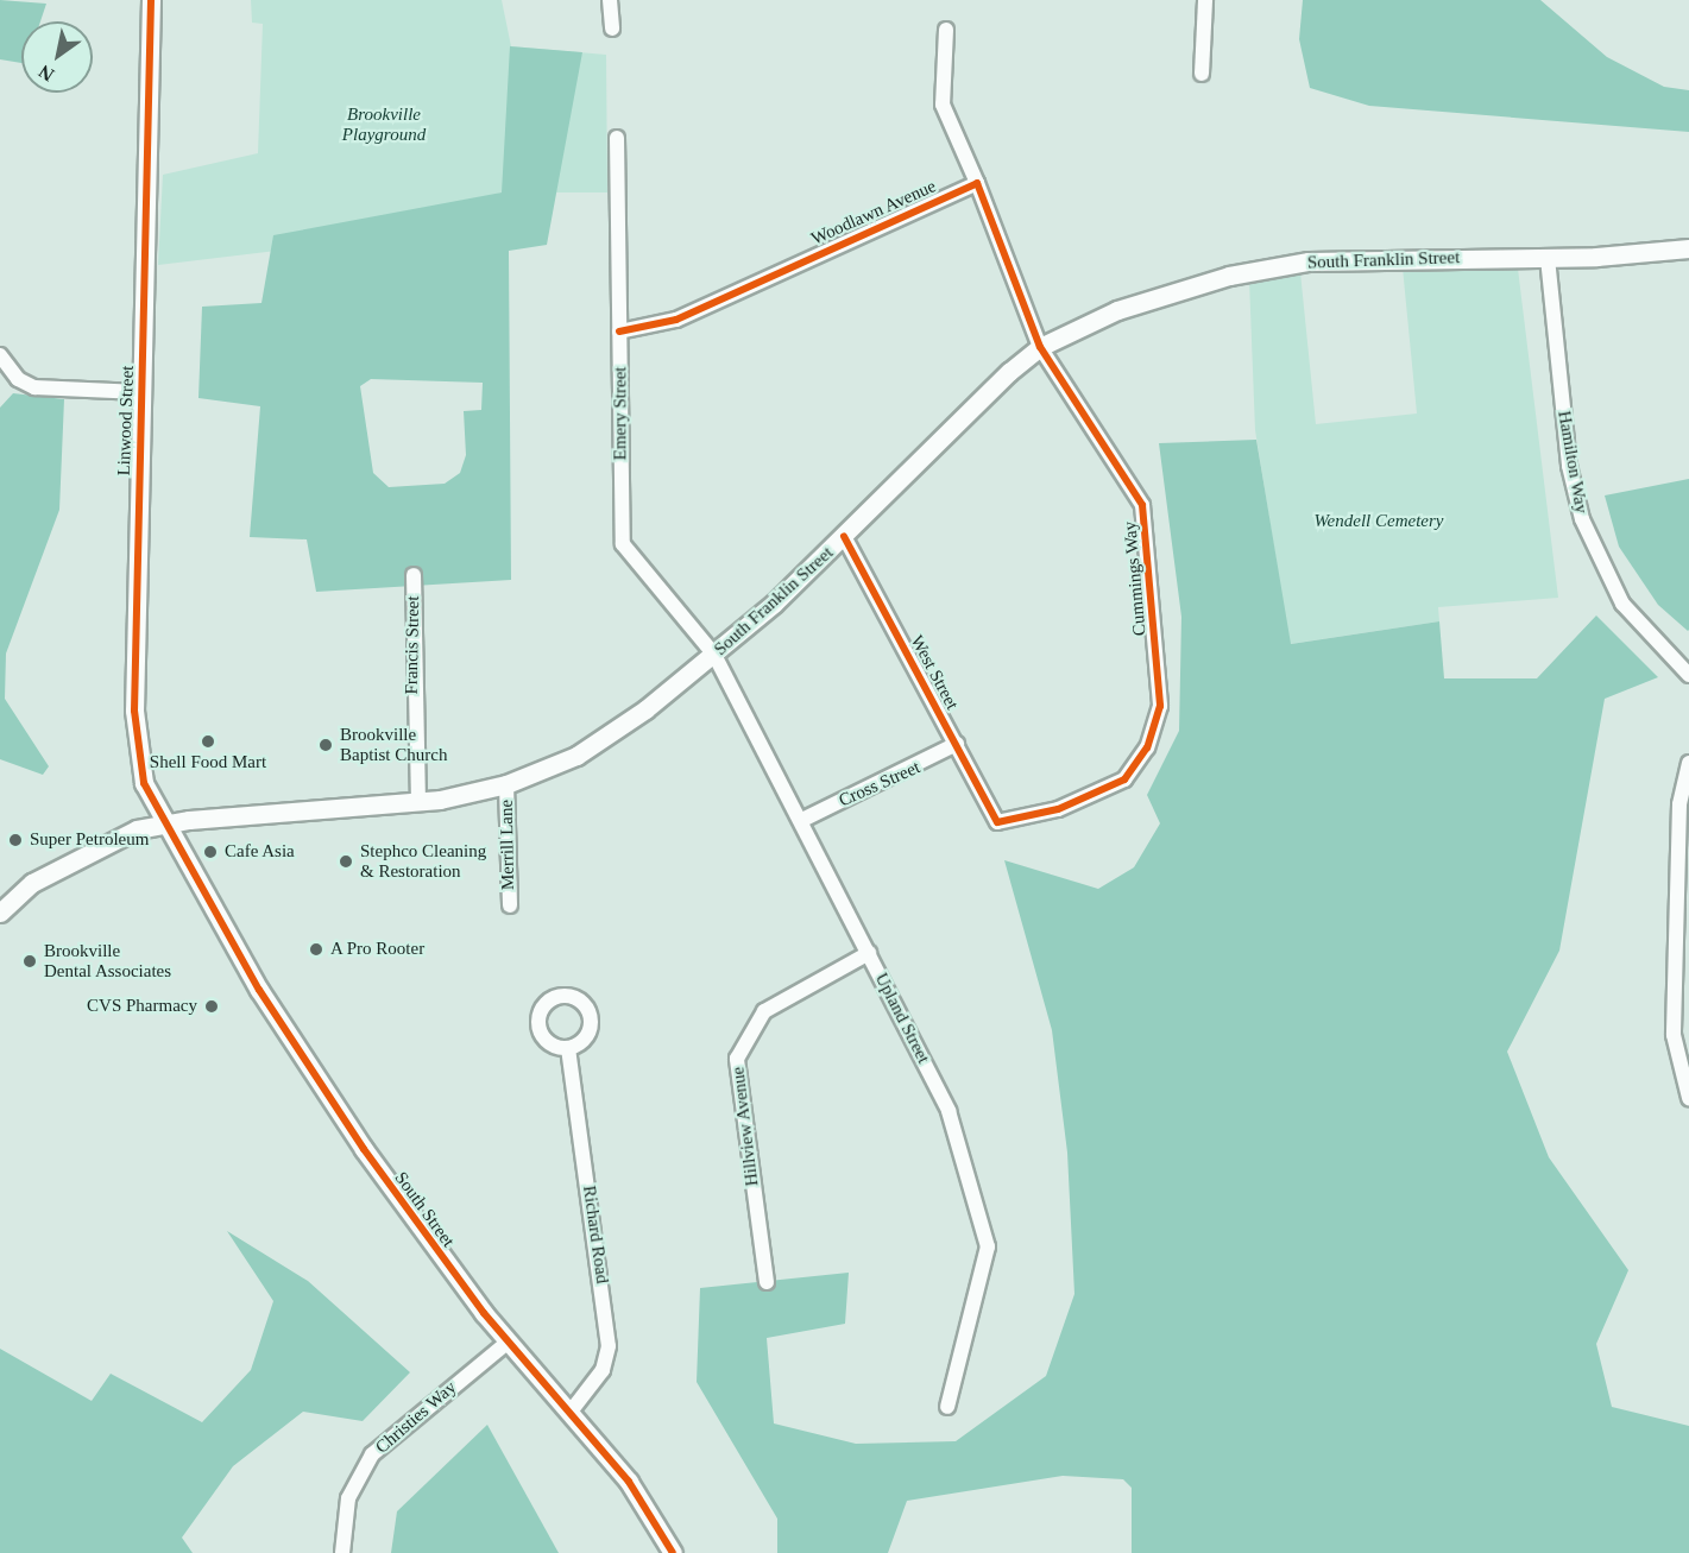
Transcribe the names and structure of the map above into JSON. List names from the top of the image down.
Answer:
{
  "streets": {
    "main road": ["South Franklin Street", "Linwood Street", "South Street"],
    "street": [
      "Woodlawn Avenue",
      "Emery Street",
      "Hamilton Way",
      "Cummings Way",
      "Francis Street",
      "West Street",
      "Cross Street",
      "Merrill Lane",
      "Upland Street",
      "Hillview Avenue",
      "Richard Road",
      "Christies Way"
    ]
  },
  "crossings": [
    ["Woodlawn Avenue", "Emery Street"],
    ["South Franklin Street", "Emery Street"],
    ["South Franklin Street", "Linwood Street"],
    ["South Franklin Street", "Hamilton Way"],
    ["South Franklin Street", "Cummings Way"],
    ["South Franklin Street", "Francis Street"],
    ["South Franklin Street", "West Street"],
    ["South Franklin Street", "Merrill Lane"],
    ["South Franklin Street", "Upland Street"],
    ["South Franklin Street", "South Street"],
    ["Emery Street", "Upland Street"],
    ["Linwood Street", "South Street"],
    ["Cummings Way", "West Street"],
    ["West Street", "Cross Street"],
    ["Cross Street", "Upland Street"],
    ["Upland Street", "Hillview Avenue"],
    ["South Street", "Richard Road"],
    ["South Street", "Christies Way"]
  ],
  "parks": ["Brookville Playground", "Wendell Cemetery"],
  "places": [
    "Shell Food Mart",
    "Brookville Baptist Church",
    "Super Petroleum",
    "Cafe Asia",
    "Stephco Cleaning & Restoration",
    "A Pro Rooter",
    "Brookville Dental Associates",
    "CVS Pharmacy"
  ],
  "north": "bottom left"
}
